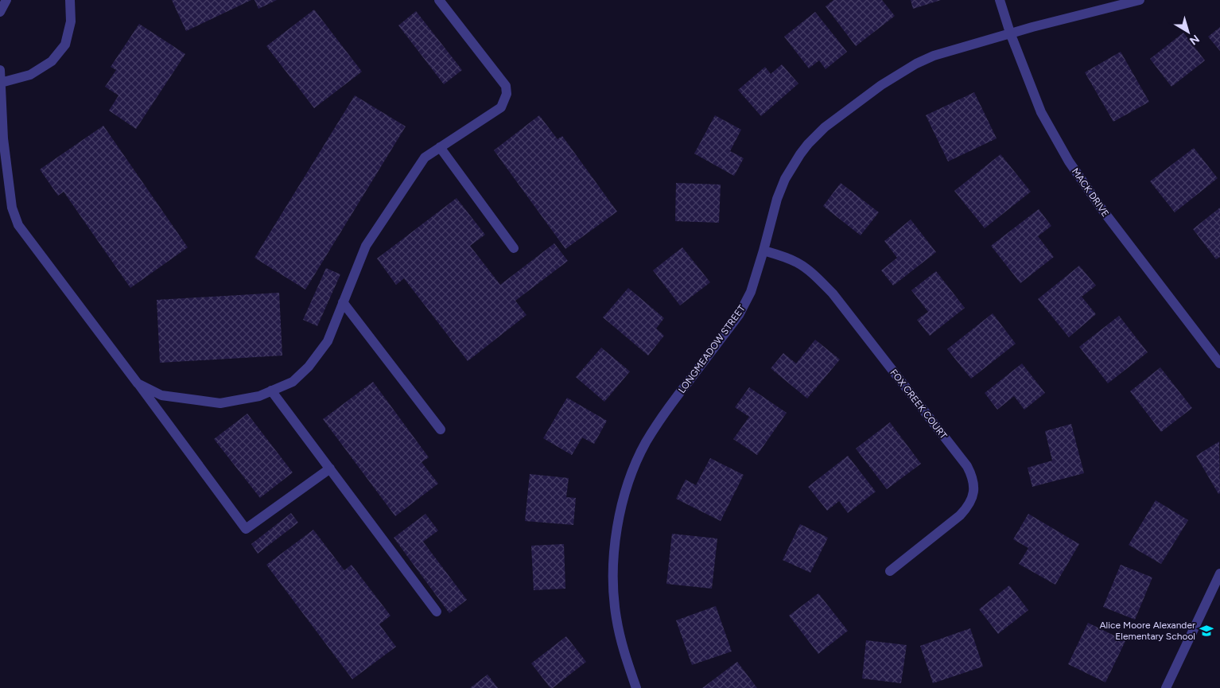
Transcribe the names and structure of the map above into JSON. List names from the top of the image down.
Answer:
{
  "streets": {
    "street": ["MACK DRIVE", "LONGMEADOW STREET", "FOX CREEK COURT"]
  },
  "crossings": [
    ["MACK DRIVE", "LONGMEADOW STREET"],
    ["LONGMEADOW STREET", "FOX CREEK COURT"]
  ],
  "places": {
    "school or university": ["Alice Moore Alexander Elementary School"]
  },
  "north": "bottom right"
}
